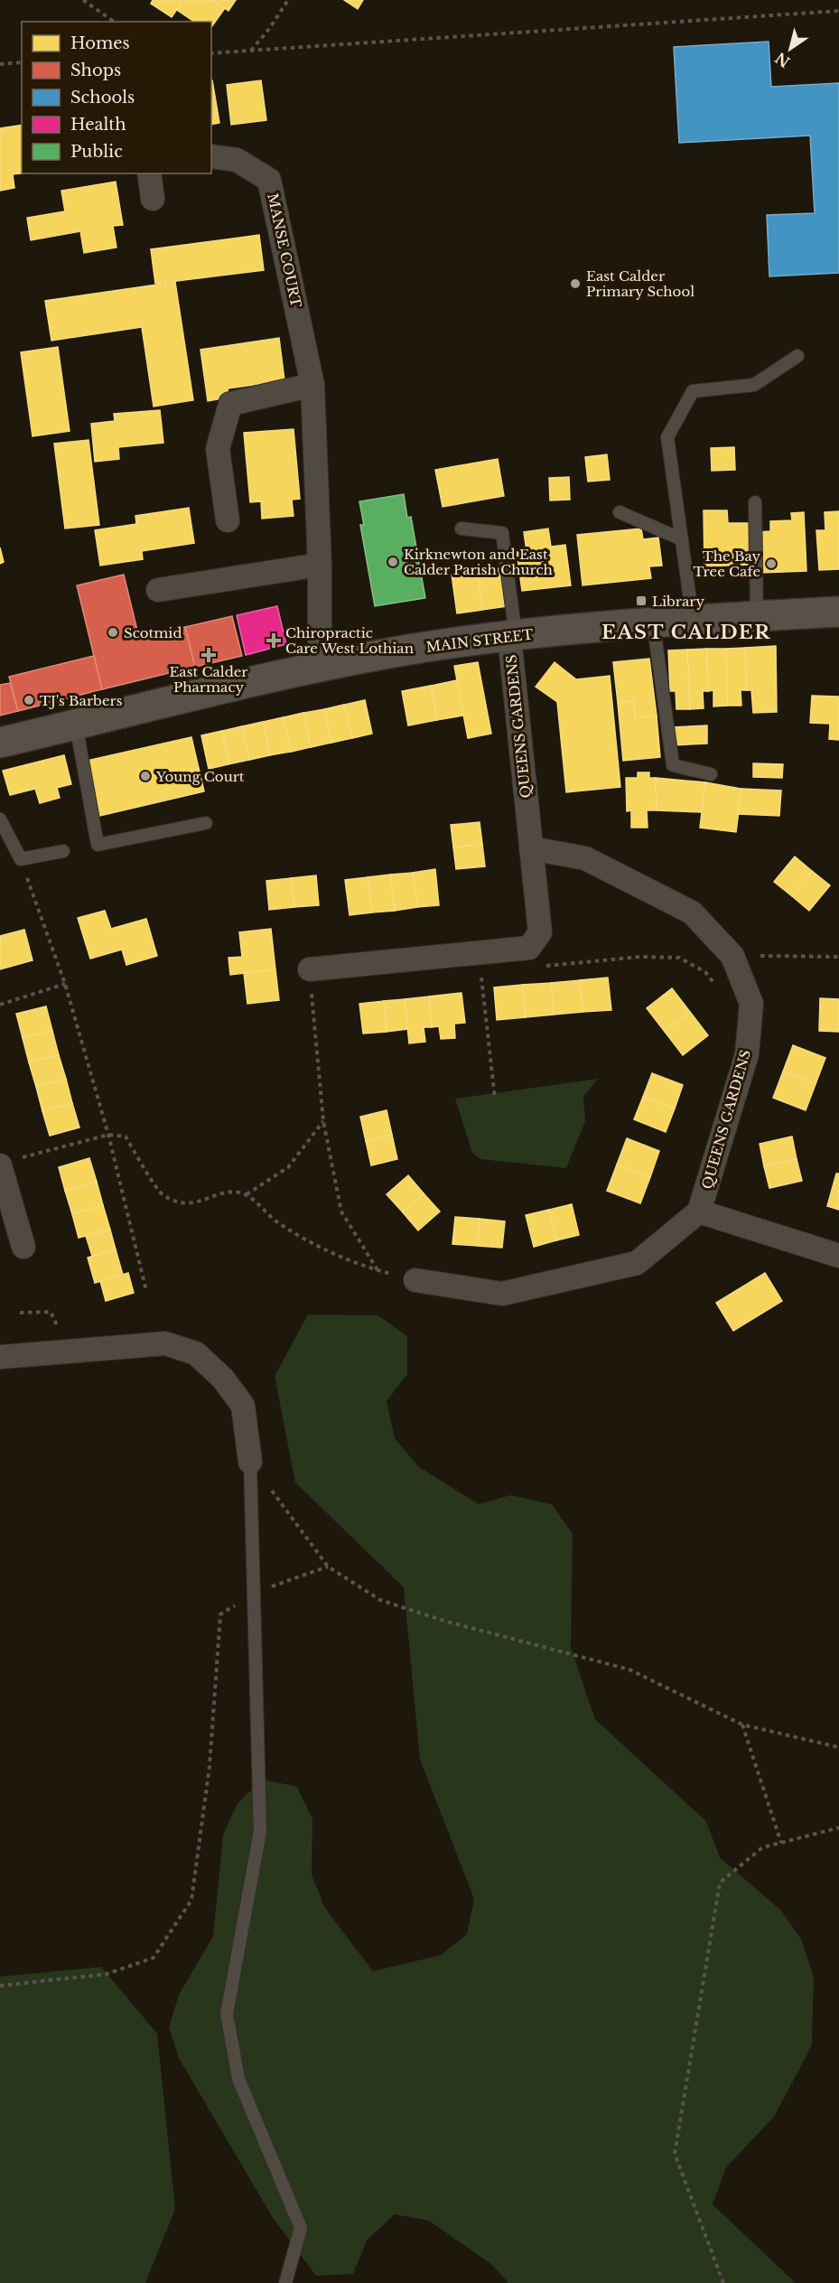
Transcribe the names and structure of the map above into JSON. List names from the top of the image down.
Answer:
{
  "streets": {
    "main road": ["MAIN STREET"],
    "street": ["MANSE COURT", "QUEENS GARDENS"]
  },
  "crossings": [
    ["MANSE COURT", "MAIN STREET"],
    ["MAIN STREET", "QUEENS GARDENS"]
  ],
  "districts": ["EAST CALDER"],
  "places": {
    "other": [
      "East Calder Primary School",
      "Kirknewton and East Calder Parish Church",
      "The Bay Tree Cafe",
      "Scotmid",
      "TJ's Barbers",
      "Young Court"
    ],
    "transit": ["Library"],
    "health": ["Chiropractic Care West Lothian", "East Calder Pharmacy"]
  },
  "legend": [
    "Homes",
    "Shops",
    "Schools",
    "Health",
    "Public"
  ],
  "north": "bottom left"
}
